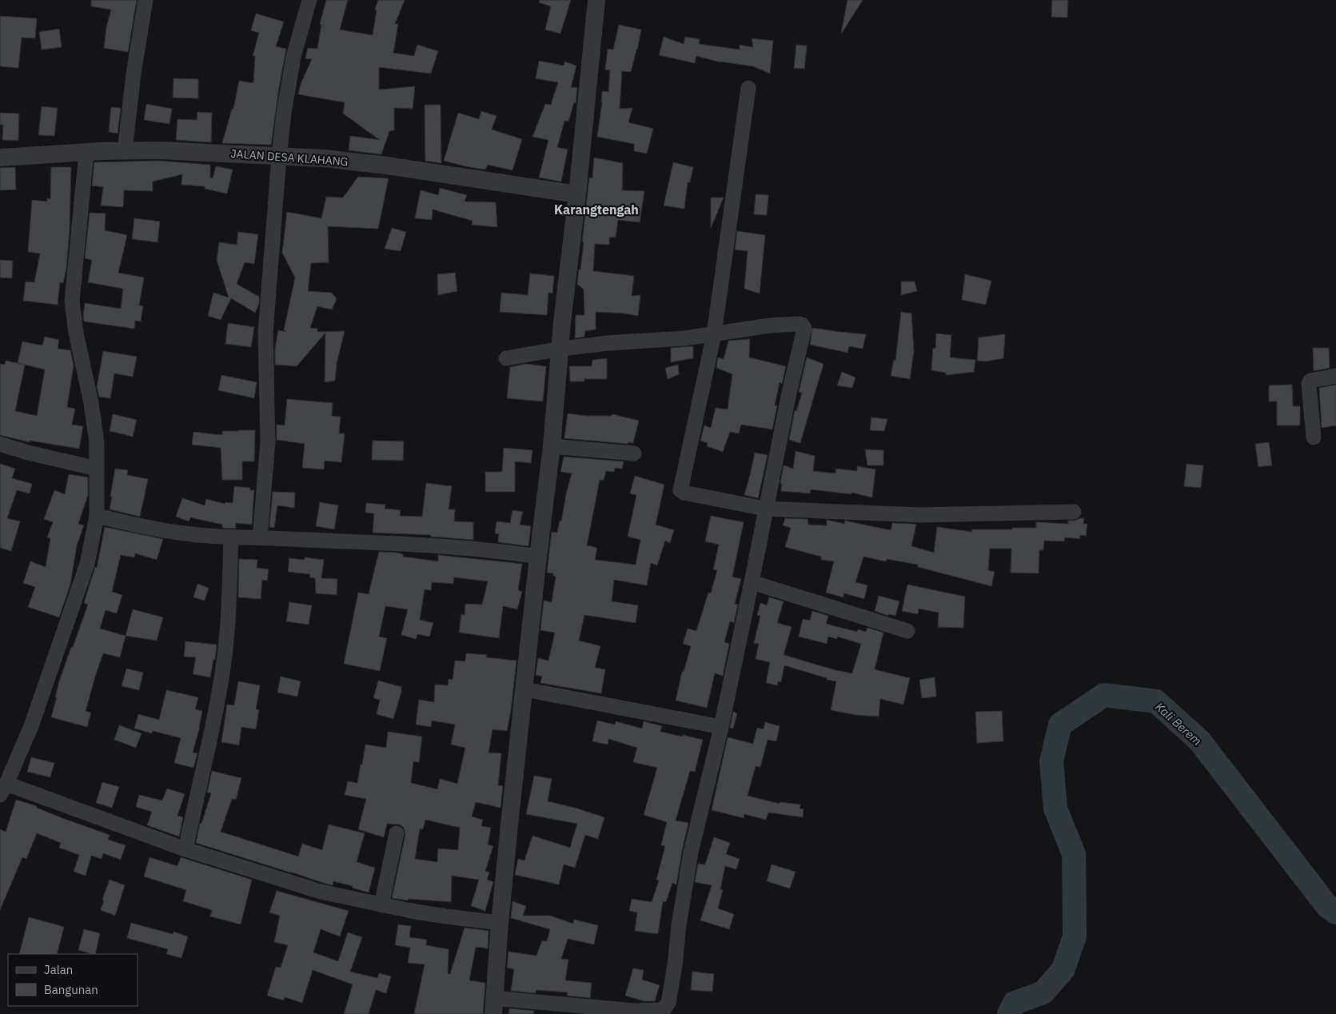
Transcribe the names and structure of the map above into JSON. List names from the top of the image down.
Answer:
{
  "streets": {
    "street": ["JALAN DESA KLAHANG"]
  },
  "districts": ["Karangtengah"],
  "water": ["Kali Berem"],
  "legend": ["Jalan", "Bangunan"]
}
